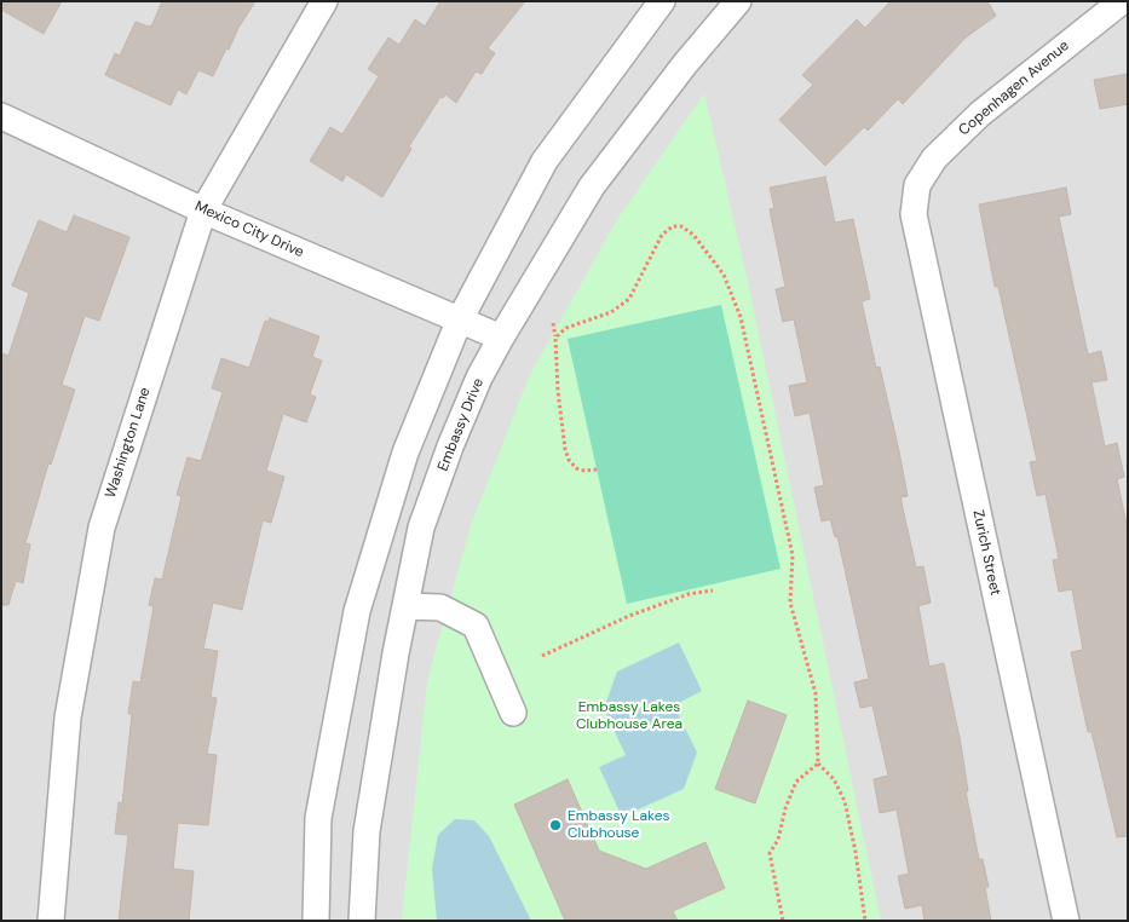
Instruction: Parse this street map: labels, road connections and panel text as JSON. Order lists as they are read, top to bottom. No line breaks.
{"streets":{"street":["Copenhagen Avenue","Mexico City Drive","Embassy Drive","Washington Lane","Zurich Street"]},"crossings":[["Copenhagen Avenue","Zurich Street"],["Mexico City Drive","Embassy Drive"],["Mexico City Drive","Washington Lane"]],"parks":["Embassy Lakes Clubhouse Area"],"places":["Embassy Lakes Clubhouse"]}
